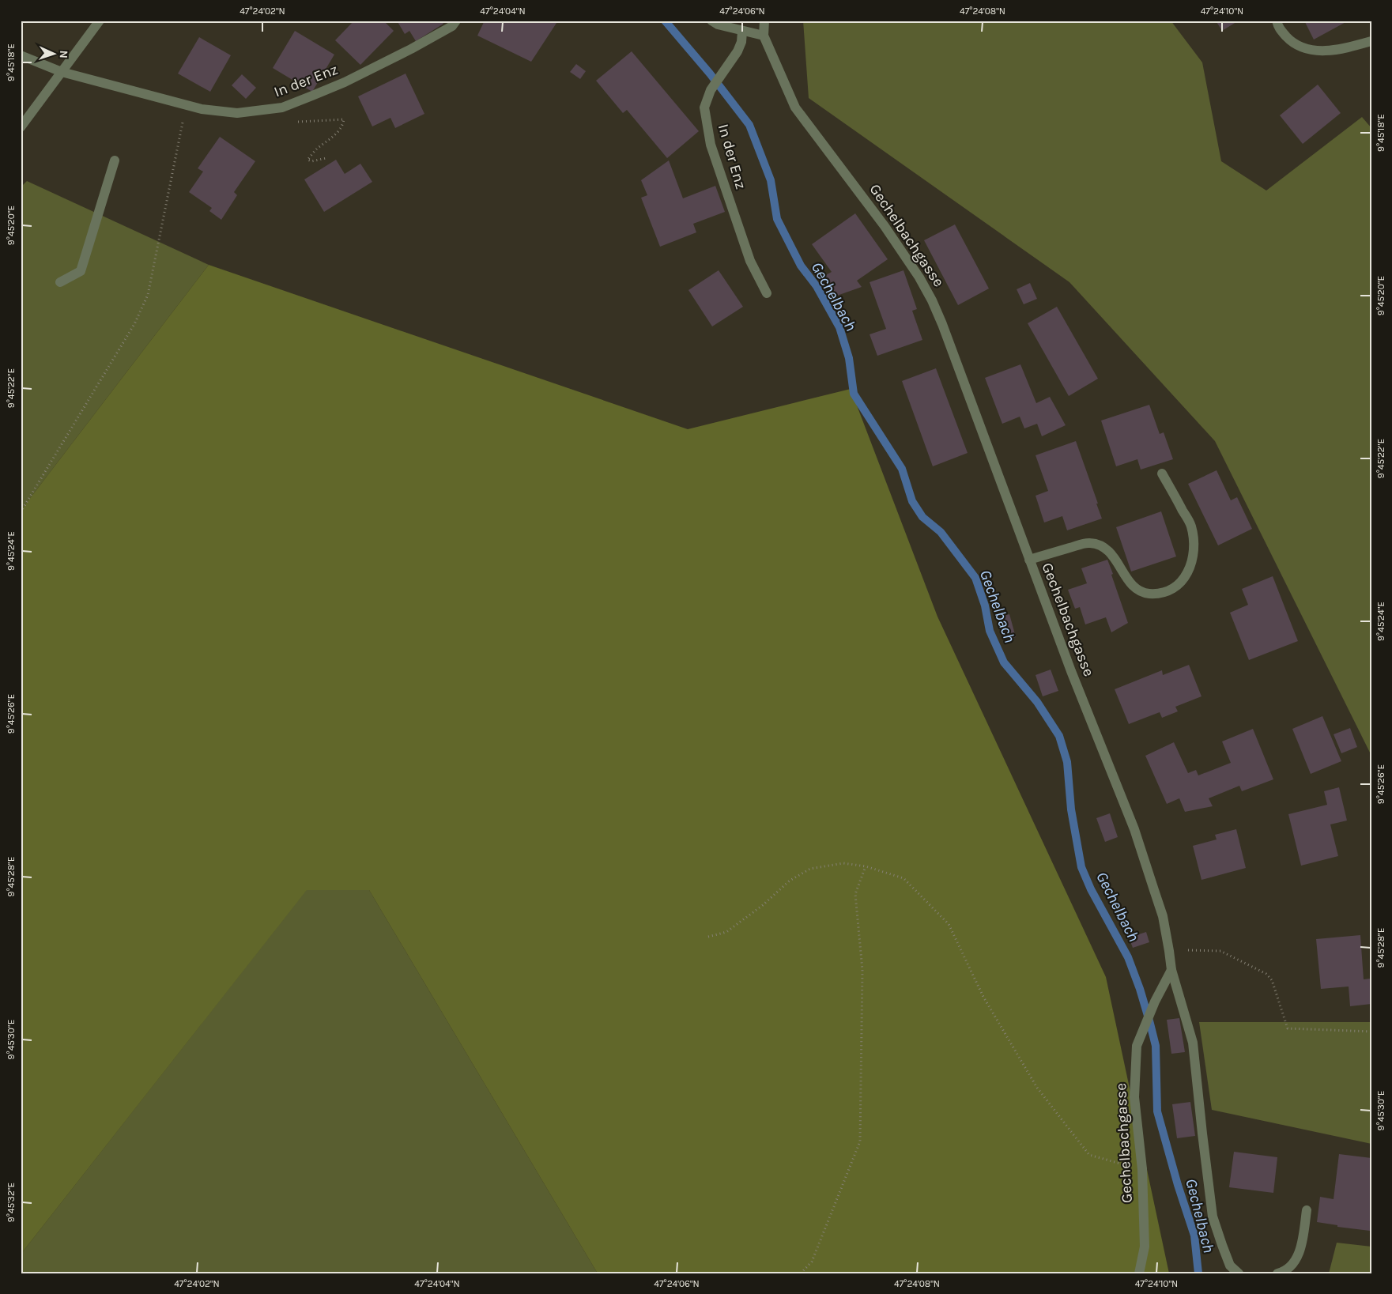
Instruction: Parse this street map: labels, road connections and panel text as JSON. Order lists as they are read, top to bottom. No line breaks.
{"streets":{"street":["In der Enz","Gechelbachgasse"]},"water":["Gechelbach"],"north":"right","coordinates":["47°24'02\"N","47°24'04\"N","47°24'06\"N","47°24'08\"N","47°24'10\"N","9°45'18\"E","9°45'20\"E","9°45'22\"E","9°45'24\"E","9°45'26\"E","9°45'28\"E","9°45'30\"E","9°45'32\"E"]}
